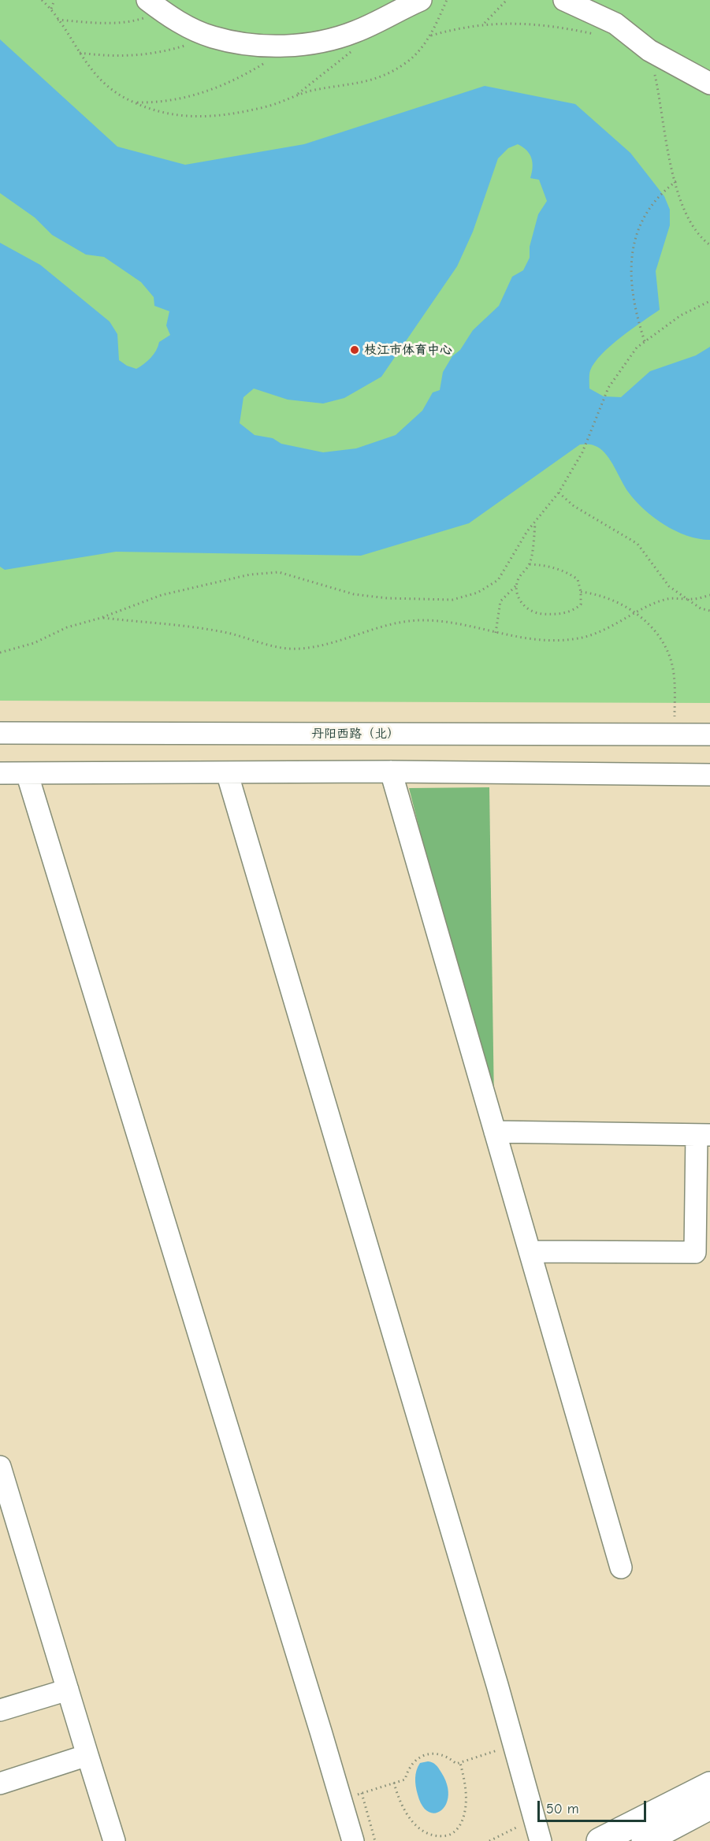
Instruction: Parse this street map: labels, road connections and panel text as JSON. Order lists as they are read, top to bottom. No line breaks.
{"streets":{"street":["丹阳西路（北）"]},"places":["枝江市体育中心"],"scale_bar":"50 m"}
